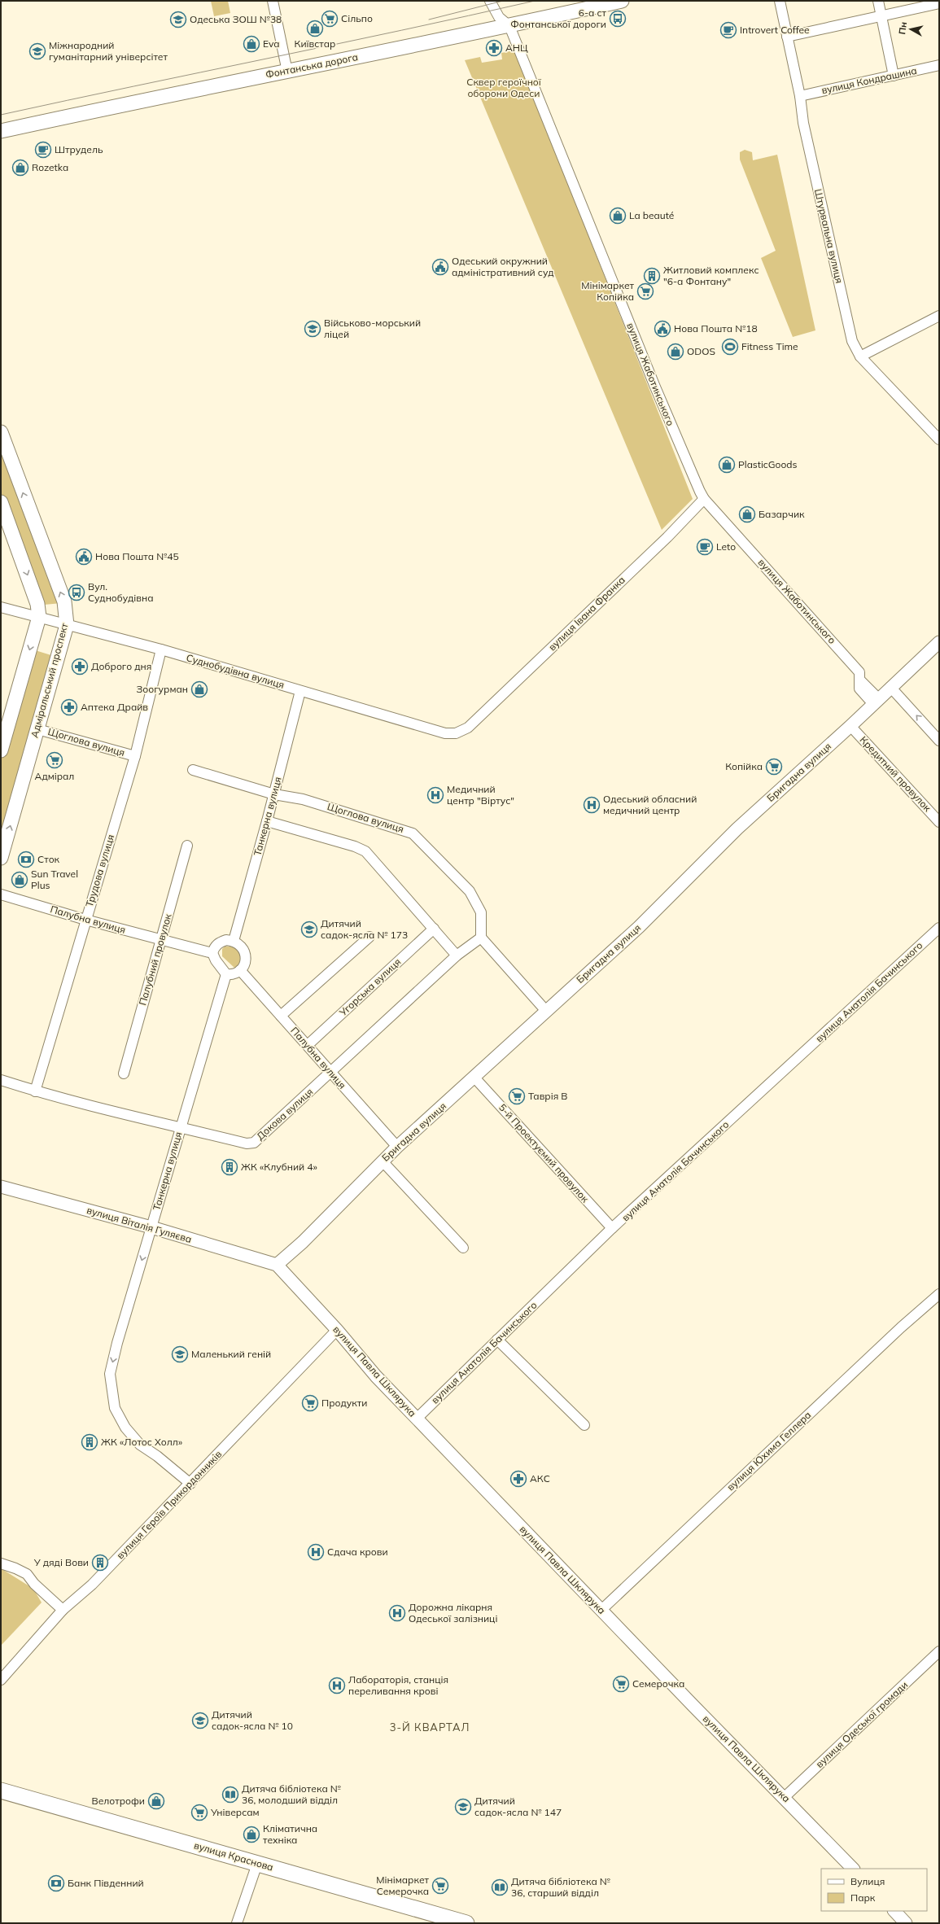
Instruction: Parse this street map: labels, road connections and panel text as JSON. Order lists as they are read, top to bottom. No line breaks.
{"streets":{"main road":["Фонтанська дорога","Адміральський проспект","вулиця Краснова"],"street":["вулиця Кондрашина","Штурвальна вулиця","вулиця Жаботинського","вулиця Івана Франка","Суднобудівна вулиця","Щоглова вулиця","Бригадна вулиця","Кредитний провулок","Танкерна вулиця","Трудова вулиця","Палубна вулиця","Палубний провулок","Угорська вулиця","вулиця Анатолія Бачинського","Докова вулиця","5-й Проектуємий провулок","вулиця Віталія Гуляєва","вулиця Павла Шклярука","вулиця Юхима Геллера","вулиця Героїв Прикордонників","вулиця Одеської громади"]},"crossings":[["Фонтанська дорога","вулиця Жаботинського"],["вулиця Кондрашина","Штурвальна вулиця"],["вулиця Жаботинського","вулиця Івана Франка"],["вулиця Жаботинського","Бригадна вулиця"],["вулиця Івана Франка","Суднобудівна вулиця"],["Суднобудівна вулиця","Адміральський проспект"],["Суднобудівна вулиця","Танкерна вулиця"],["Суднобудівна вулиця","Трудова вулиця"],["Адміральський проспект","Щоглова вулиця"],["Щоглова вулиця","Танкерна вулиця"],["Щоглова вулиця","Трудова вулиця"],["Щоглова вулиця","Докова вулиця"],["Бригадна вулиця","Кредитний провулок"],["Бригадна вулиця","Палубна вулиця"],["Бригадна вулиця","5-й Проектуємий провулок"],["Бригадна вулиця","вулиця Віталія Гуляєва"],["Бригадна вулиця","вулиця Павла Шклярука"],["Танкерна вулиця","Палубна вулиця"],["Танкерна вулиця","Докова вулиця"],["Танкерна вулиця","вулиця Віталія Гуляєва"],["Танкерна вулиця","вулиця Героїв Прикордонників"],["Трудова вулиця","Палубна вулиця"],["Трудова вулиця","Докова вулиця"],["Палубна вулиця","Палубний провулок"],["Палубна вулиця","Угорська вулиця"],["Палубна вулиця","Докова вулиця"],["вулиця Анатолія Бачинського","5-й Проектуємий провулок"],["вулиця Анатолія Бачинського","вулиця Павла Шклярука"],["вулиця Віталія Гуляєва","вулиця Павла Шклярука"],["вулиця Павла Шклярука","вулиця Юхима Геллера"],["вулиця Павла Шклярука","вулиця Героїв Прикордонників"],["вулиця Павла Шклярука","вулиця Одеської громади"]],"districts":["3-Й КВАРТАЛ"],"parks":["Сквер героїчної оборони Одеси"],"places":{"supermarket":["Сільпо","Мінімаркет Копійка","Адмірал","Копійка","Таврія В","Продукти","Семерочка","Універсам","Мінімаркет Семерочка"],"bus stop":["6-а ст Фонтанської дороги","Вул. Суднобудівна"],"school or university":["Одеська ЗОШ №38","Міжнародний гуманітарний універсітет","Військово-морський ліцей","Дитячий садок-ясла № 173","Маленький геній","Дитячий садок-ясла № 10","Дитячий садок-ясла № 147"],"shop":["Київстар","Eva","Rozetka","La beauté","ODOS","PlasticGoods","Базарчик","Зоогурман","Sun Travel Plus","Велотрофи","Кліматична техніка"],"cafe":["Introvert Coffee","Штрудель","Leto"],"pharmacy":["АНЦ","Доброго дня","Аптека Драйв","АКС"],"public building":["Одеський окружний адміністративний суд","Нова Пошта №18","Нова Пошта №45"],"building":["Житловий комплекс \"6-а Фонтану\"","ЖК «Клубний 4»","ЖК «Лотос Холл»","У дяді Вови"],"sports":["Fitness Time"],"hospital":["Медичний центр \"Віртус\"","Одеський обласний медичний центр","Сдача крови","Дорожна лікарня Одеської залізниці","Лабораторія, станція переливання крові"],"bank":["Сток","Банк Південний"],"library":["Дитяча бібліотека № 36, молодший відділ","Дитяча бібліотека № 36, старший відділ"]},"legend":["Вулиця","Парк"],"north":"left"}
